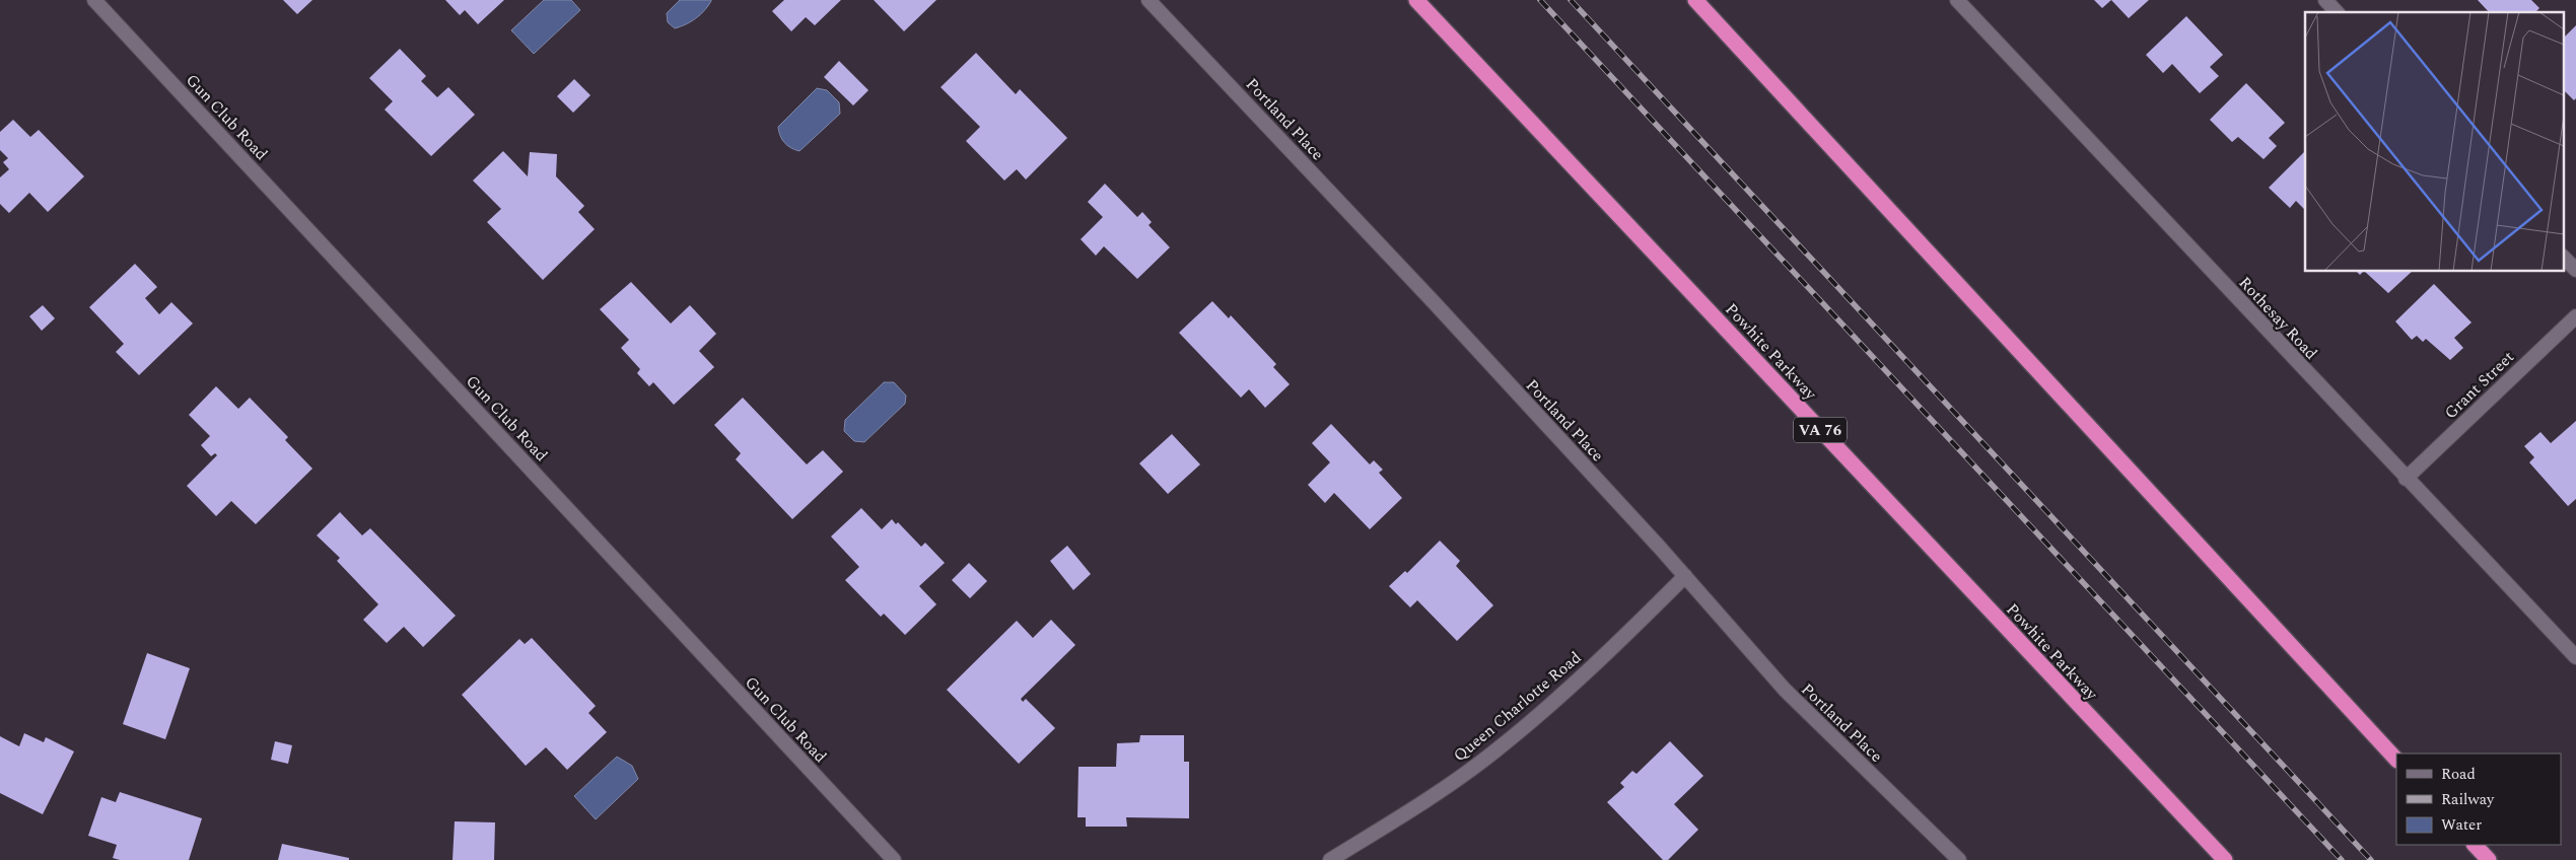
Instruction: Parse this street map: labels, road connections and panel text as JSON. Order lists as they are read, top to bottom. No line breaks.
{"streets":{"highway":["Powhite Parkway","VA 76"],"street":["Gun Club Road","Portland Place","Rothesay Road","Grant Street","Queen Charlotte Road"]},"crossings":[["Portland Place","Queen Charlotte Road"],["Rothesay Road","Grant Street"]],"legend":["Road","Railway","Water"]}
